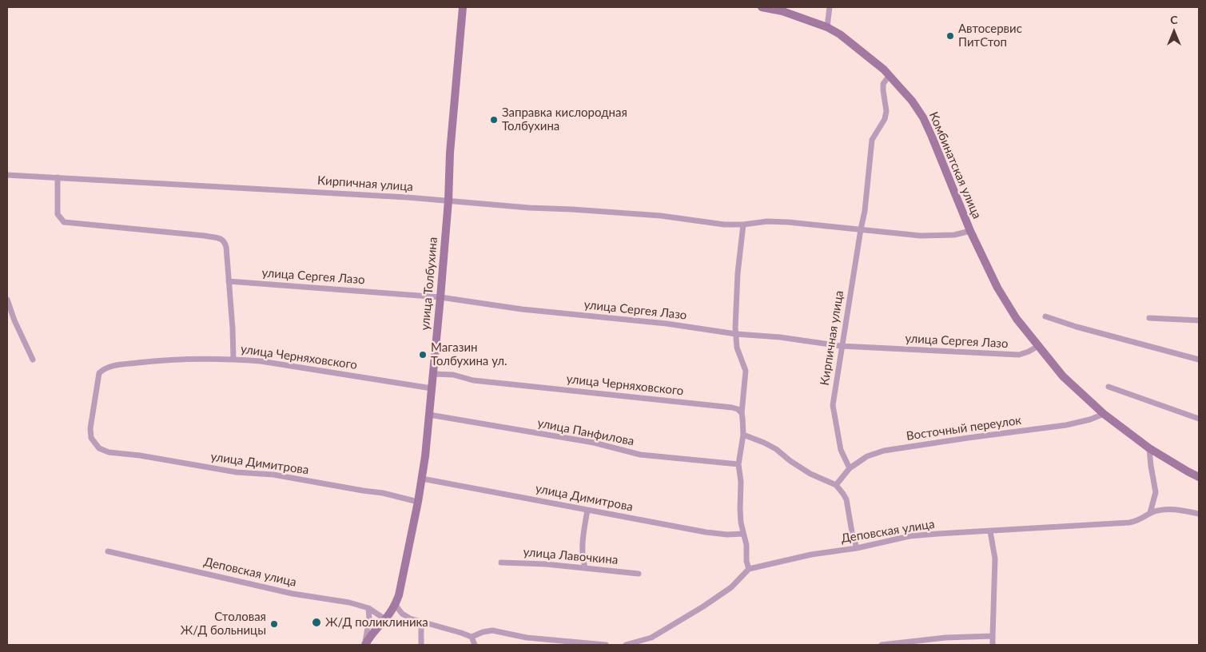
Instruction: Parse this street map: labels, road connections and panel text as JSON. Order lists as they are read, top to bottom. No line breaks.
{"streets":{"main road":["Комбинатская улица","улица Толбухина"],"street":["Кирпичная улица","улица Сергея Лазо","улица Черняховского","Восточный переулок","улица Панфилова","улица Димитрова","Деповская улица","улица Лавочкина"]},"crossings":[["Комбинатская улица","Кирпичная улица"],["Комбинатская улица","улица Сергея Лазо"],["Комбинатская улица","Восточный переулок"],["Кирпичная улица","улица Сергея Лазо"],["Кирпичная улица","улица Толбухина"],["Кирпичная улица","Восточный переулок"],["улица Сергея Лазо","улица Толбухина"],["улица Толбухина","улица Черняховского"],["улица Толбухина","улица Панфилова"],["улица Толбухина","улица Димитрова"],["улица Толбухина","Деповская улица"],["улица Черняховского","улица Димитрова"]],"places":["Автосервис ПитСтоп","Заправка кислородная Толбухина","Магазин Толбухина ул.","Ж/Д поликлиника","Столовая Ж/Д больницы"],"north":"top"}
